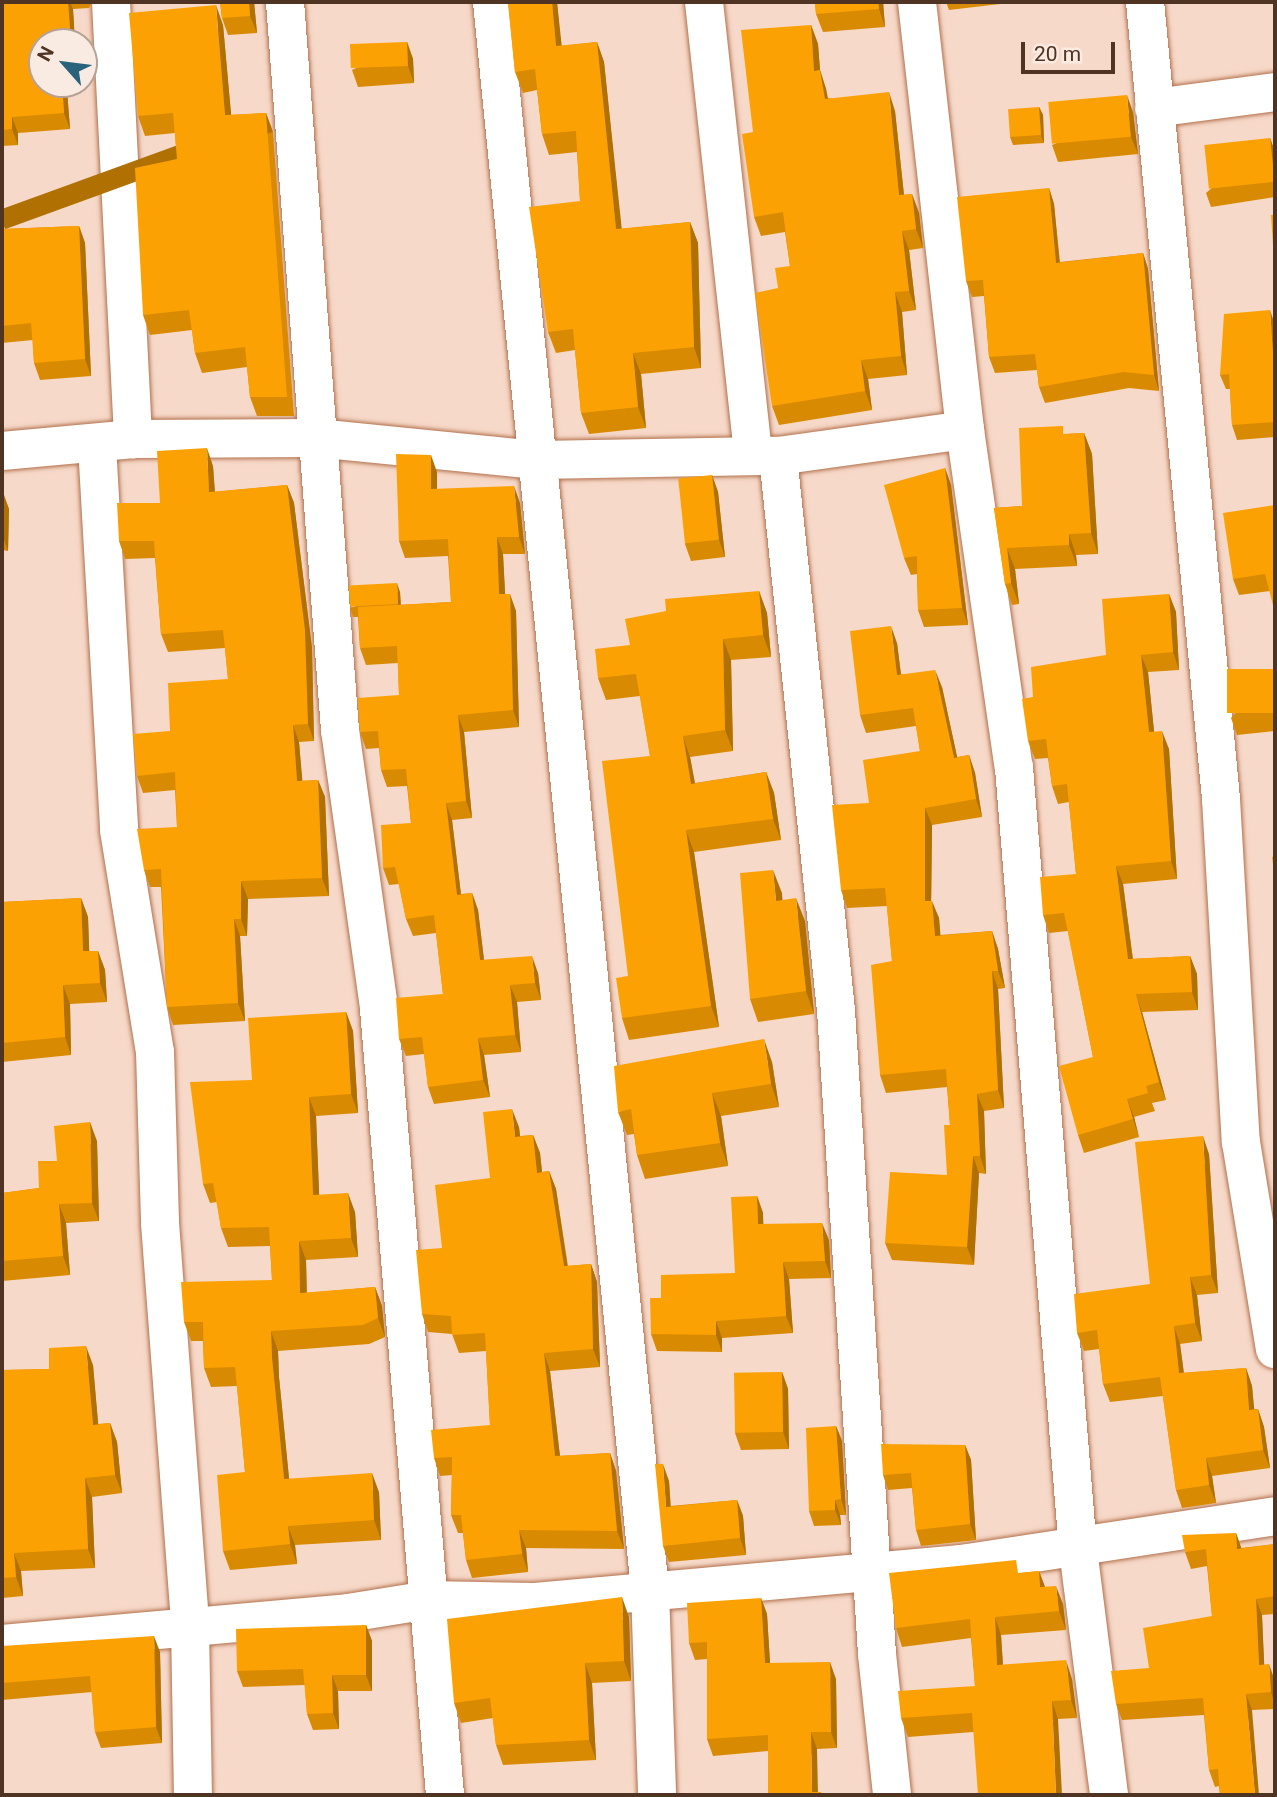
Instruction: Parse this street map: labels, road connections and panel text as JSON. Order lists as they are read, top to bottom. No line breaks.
{"scale_bar":"20 m","north":"top left"}
